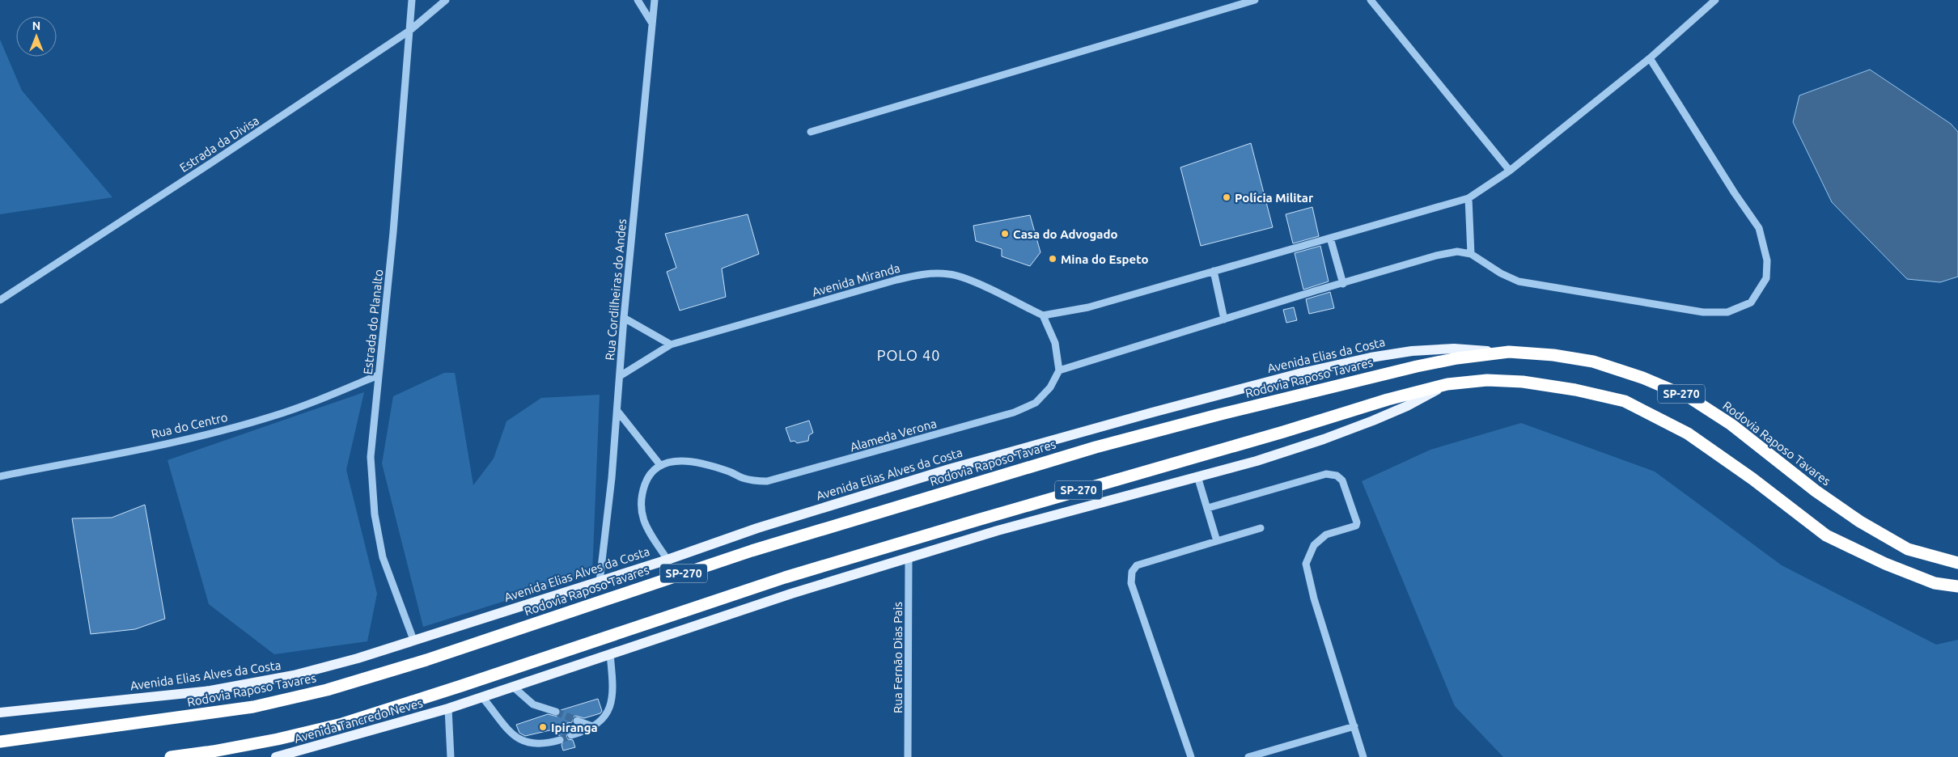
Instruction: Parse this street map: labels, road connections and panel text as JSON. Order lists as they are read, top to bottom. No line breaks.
{"streets":{"highway":["Rodovia Raposo Tavares","SP-270"],"main road":["Avenida Elias da Costa","Avenida Elias Alves da Costa","Avenida Tancredo Neves"],"street":["Estrada da Divisa","Avenida Miranda","Rua Cordilheiras do Andes","Estrada do Planalto","Rua do Centro","Alameda Verona","Rua Fernão Dias Pais"]},"crossings":[["Estrada da Divisa","Estrada do Planalto"],["Avenida Miranda","Rua Cordilheiras do Andes"],["Rua Cordilheiras do Andes","Avenida Elias Alves da Costa"],["Estrada do Planalto","Rua do Centro"],["Estrada do Planalto","Avenida Elias Alves da Costa"],["Avenida Elias da Costa","Rodovia Raposo Tavares"],["Avenida Elias da Costa","Avenida Elias Alves da Costa"],["SP-270","Avenida Tancredo Neves"],["Rua Fernão Dias Pais","Avenida Tancredo Neves"]],"districts":["POLO 40"],"places":["Polícia Militar","Casa do Advogado","Mina do Espeto","Ipiranga"],"north":"top"}
